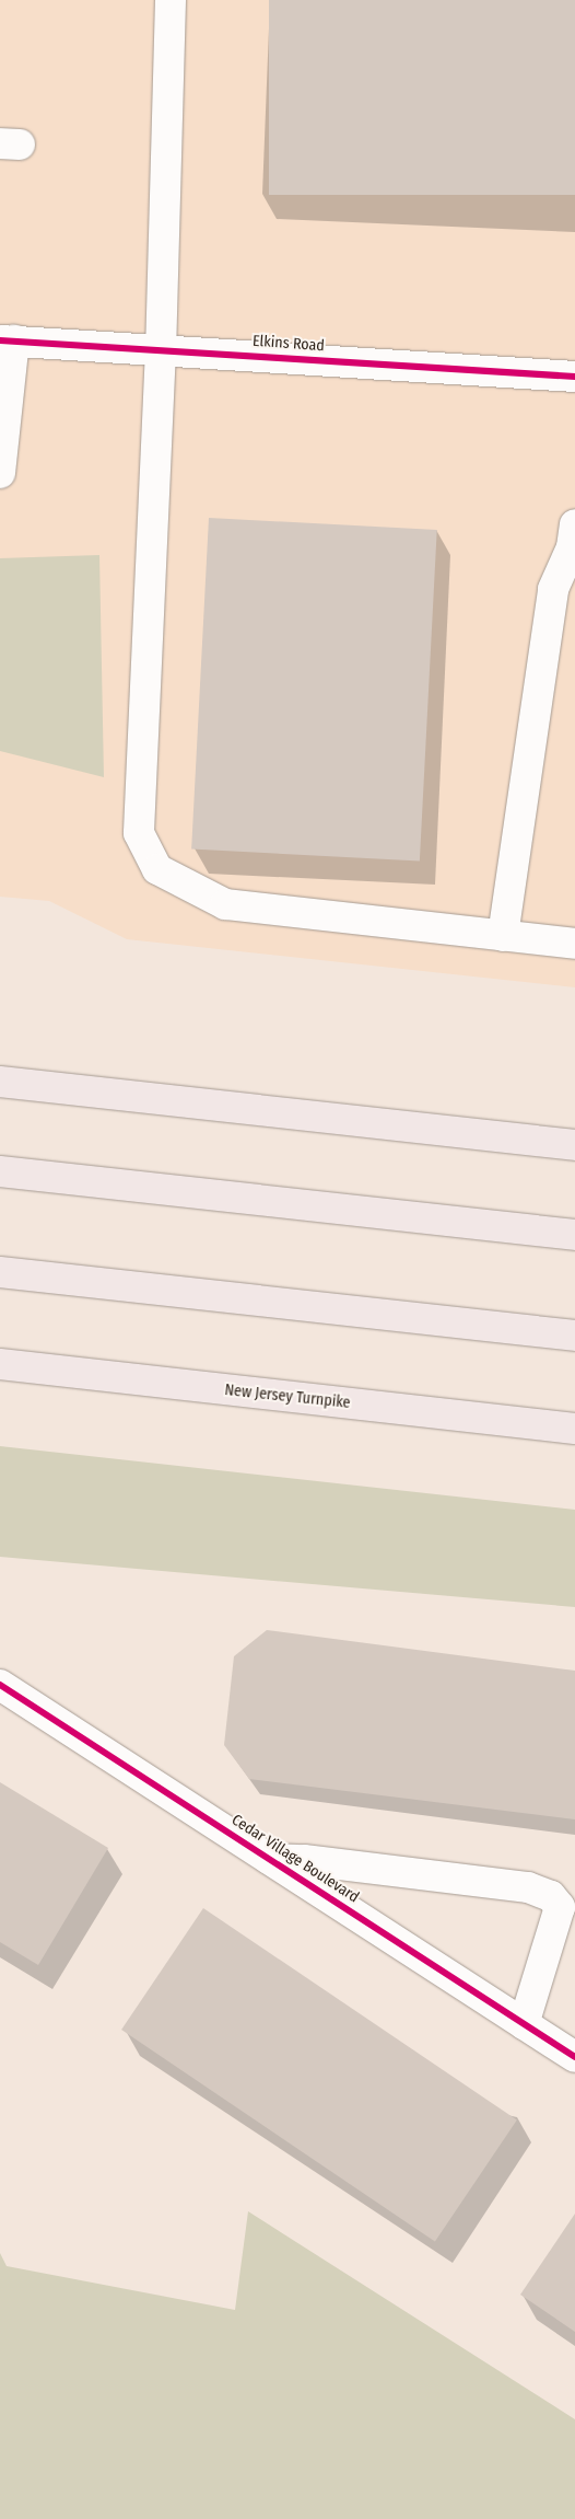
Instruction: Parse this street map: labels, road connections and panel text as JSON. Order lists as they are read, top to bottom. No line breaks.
{"streets":{"highway":["New Jersey Turnpike"],"street":["Elkins Road","Cedar Village Boulevard"]}}
